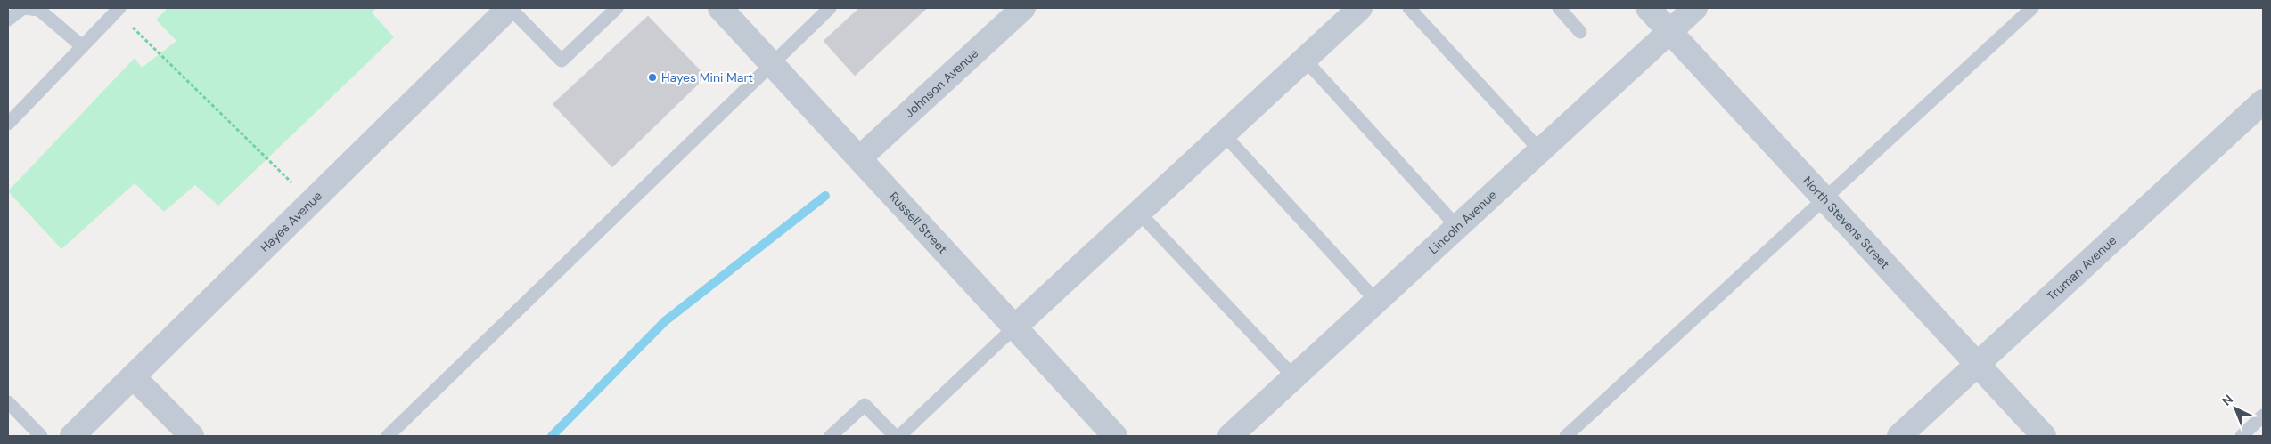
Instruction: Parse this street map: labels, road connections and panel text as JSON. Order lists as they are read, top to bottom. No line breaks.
{"streets":{"street":["Johnson Avenue","Hayes Avenue","Russell Street","Lincoln Avenue","North Stevens Street","Truman Avenue"]},"crossings":[["Johnson Avenue","Russell Street"],["Lincoln Avenue","North Stevens Street"],["North Stevens Street","Truman Avenue"]],"places":["Hayes Mini Mart"],"north":"top left"}
